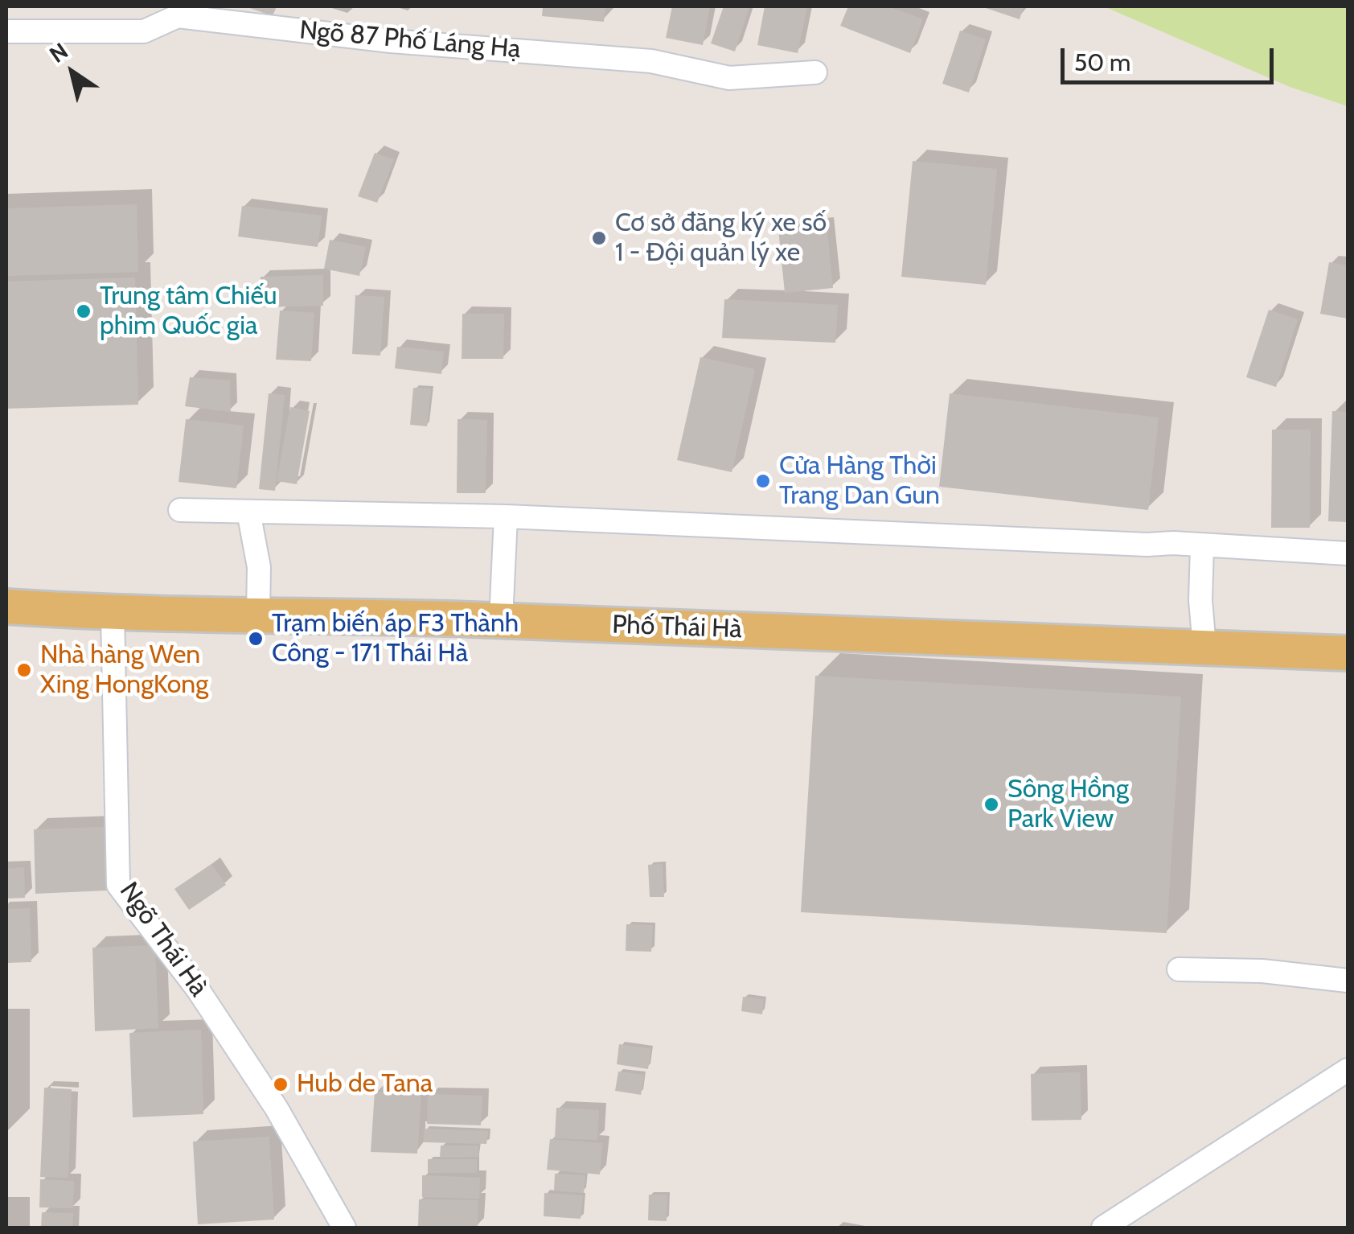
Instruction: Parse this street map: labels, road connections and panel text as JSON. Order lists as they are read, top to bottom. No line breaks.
{"streets":{"main road":["Phố Thái Hà"],"street":["Ngõ 87 Phố Láng Hạ","Ngõ Thái Hà"]},"crossings":[["Phố Thái Hà","Ngõ Thái Hà"]],"places":["Cơ sở đăng ký xe số 1 - Đội quản lý xe","Trung tâm Chiếu phim Quốc gia","Cửa Hàng Thời Trang Dan Gun","Trạm biến áp F3 Thành Công - 171 Thái Hà","Nhà hàng Wen Xing HongKong","Sông Hồng Park View","Hub de Tana"],"scale_bar":"50 m","north":"top left"}
